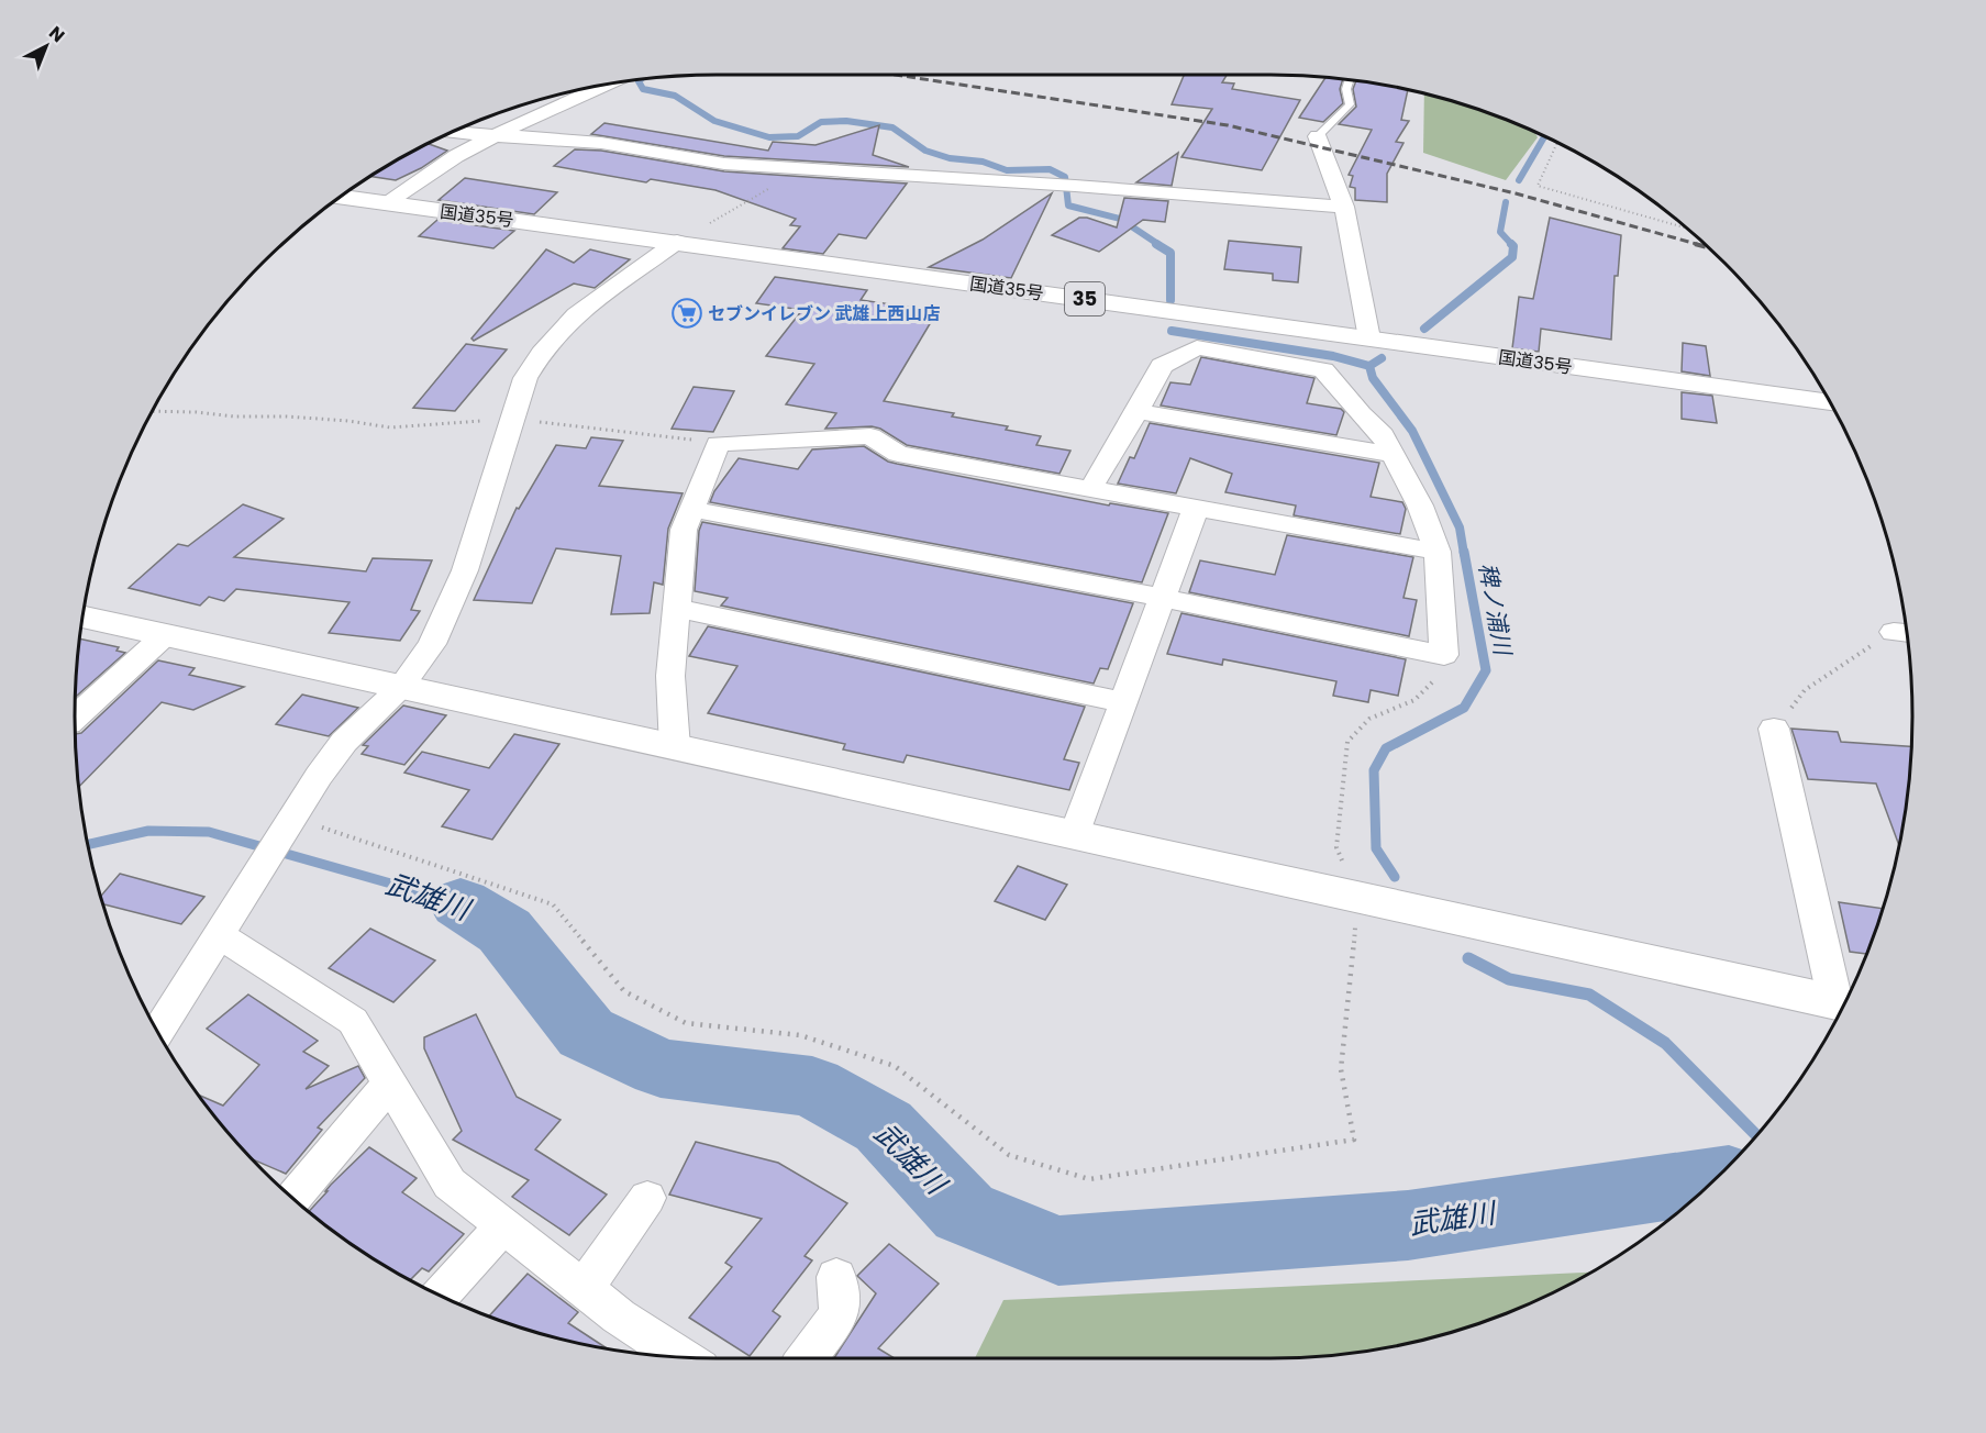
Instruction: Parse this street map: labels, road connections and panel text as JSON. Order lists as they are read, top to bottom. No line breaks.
{"streets":{"main road":["国道35号","35"]},"water":["稗ノ浦川","武雄川"],"places":{"supermarket":["セブンイレブン 武雄上西山店"]},"north":"top right"}
